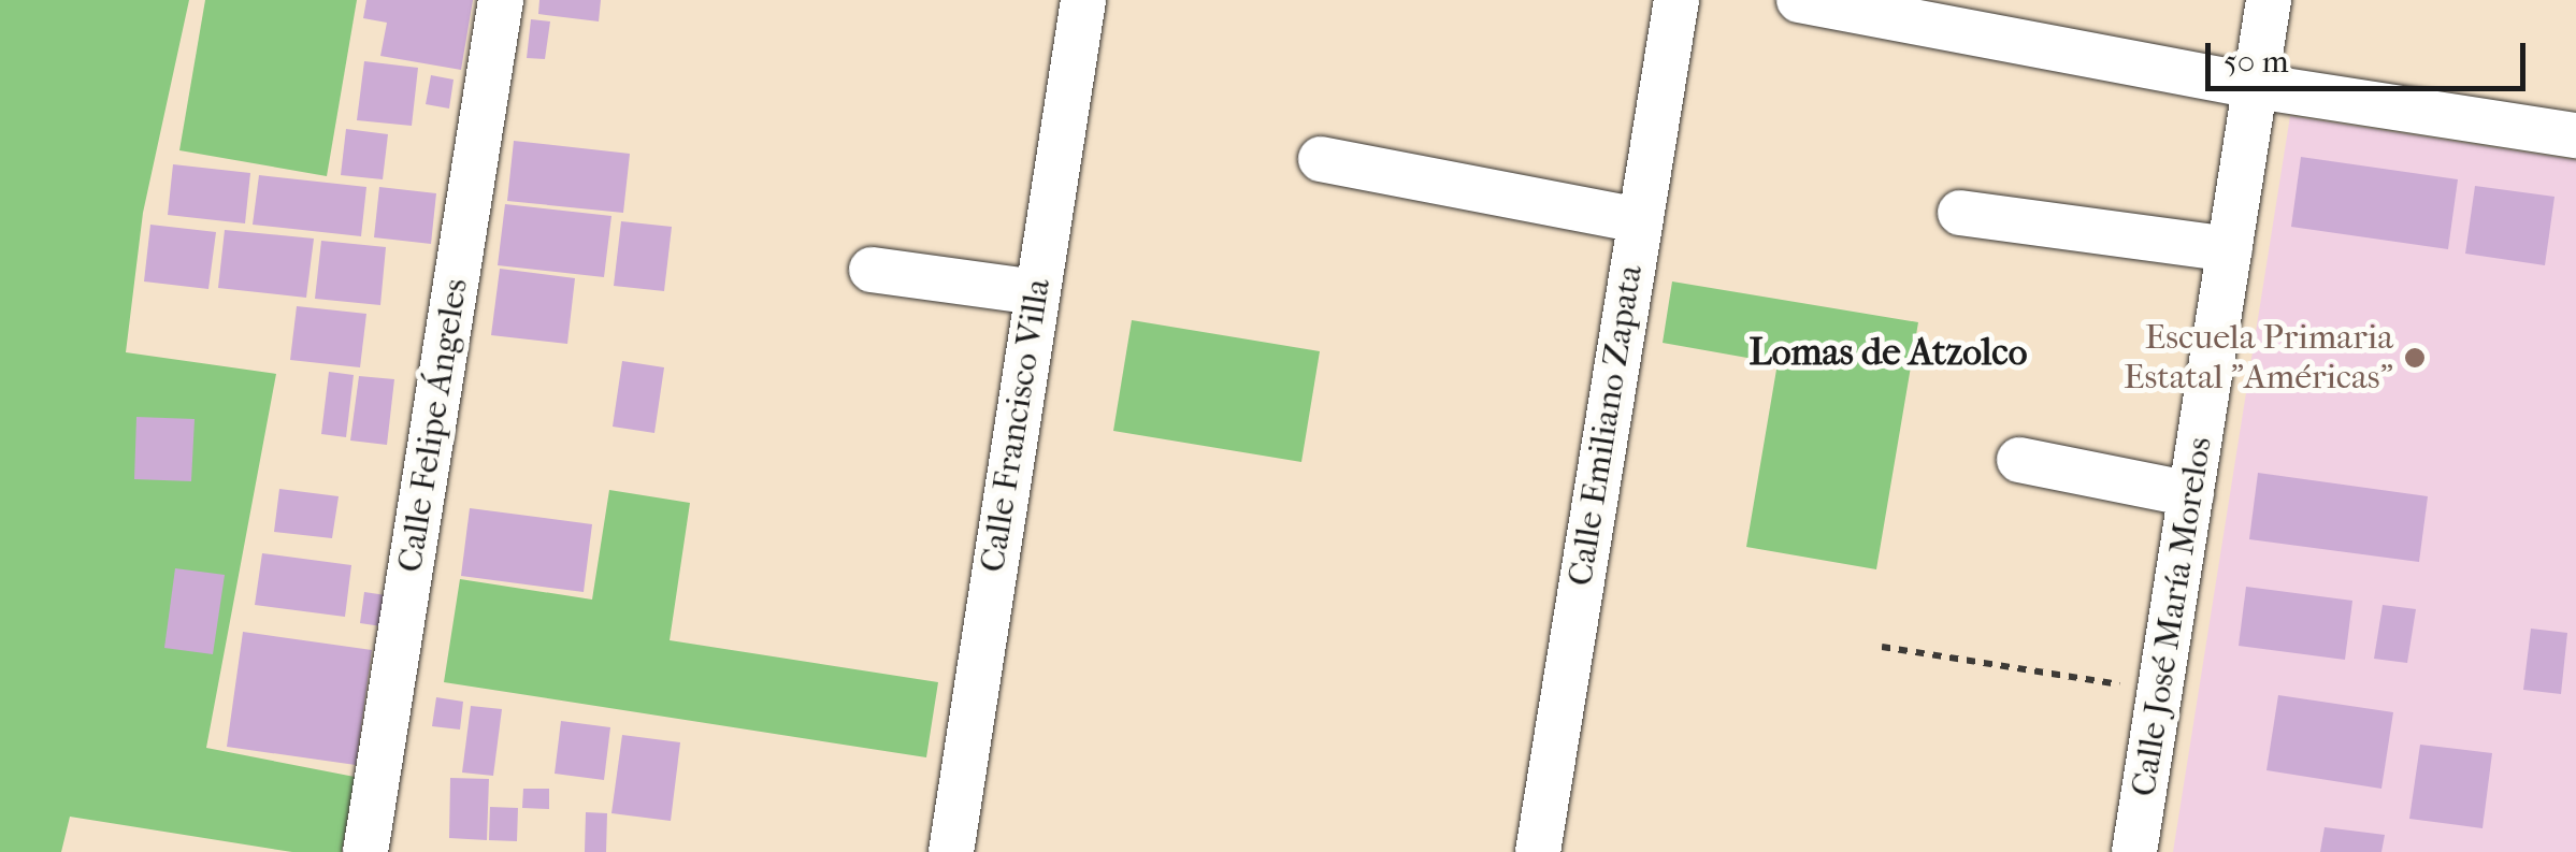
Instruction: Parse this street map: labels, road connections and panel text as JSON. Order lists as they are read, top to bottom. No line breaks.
{"streets":{"street":["Calle Felipe Ángeles","Calle Francisco Villa","Calle Emiliano Zapata","Calle José María Morelos"]},"districts":["Lomas de Atzolco"],"places":["Escuela Primaria Estatal \"Américas\""],"scale_bar":"50 m"}
